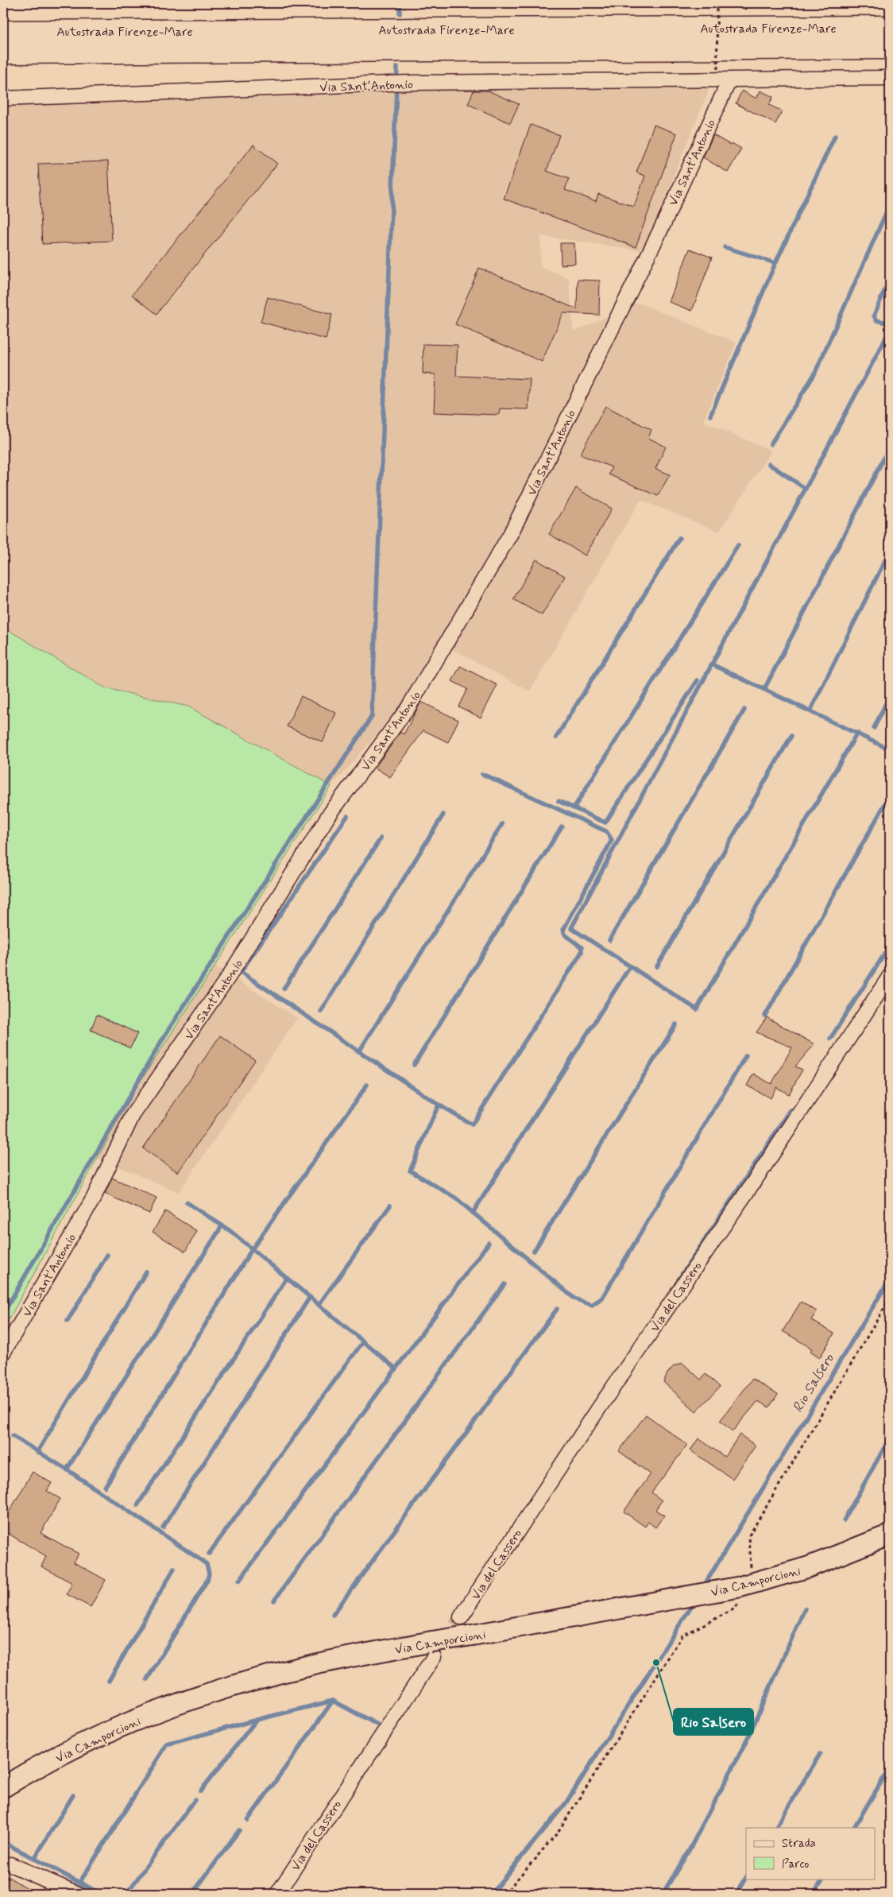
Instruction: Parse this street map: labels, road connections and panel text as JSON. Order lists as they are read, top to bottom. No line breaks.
{"streets":{"highway":["Autostrada Firenze-Mare"],"main road":["Via Camporcioni"],"street":["Via Sant'Antonio","Via del Cassero"]},"crossings":[["Via del Cassero","Via Camporcioni"]],"water":["Rio Salsero"],"places":["Rio Salsero"],"legend":["Strada","Parco"]}
